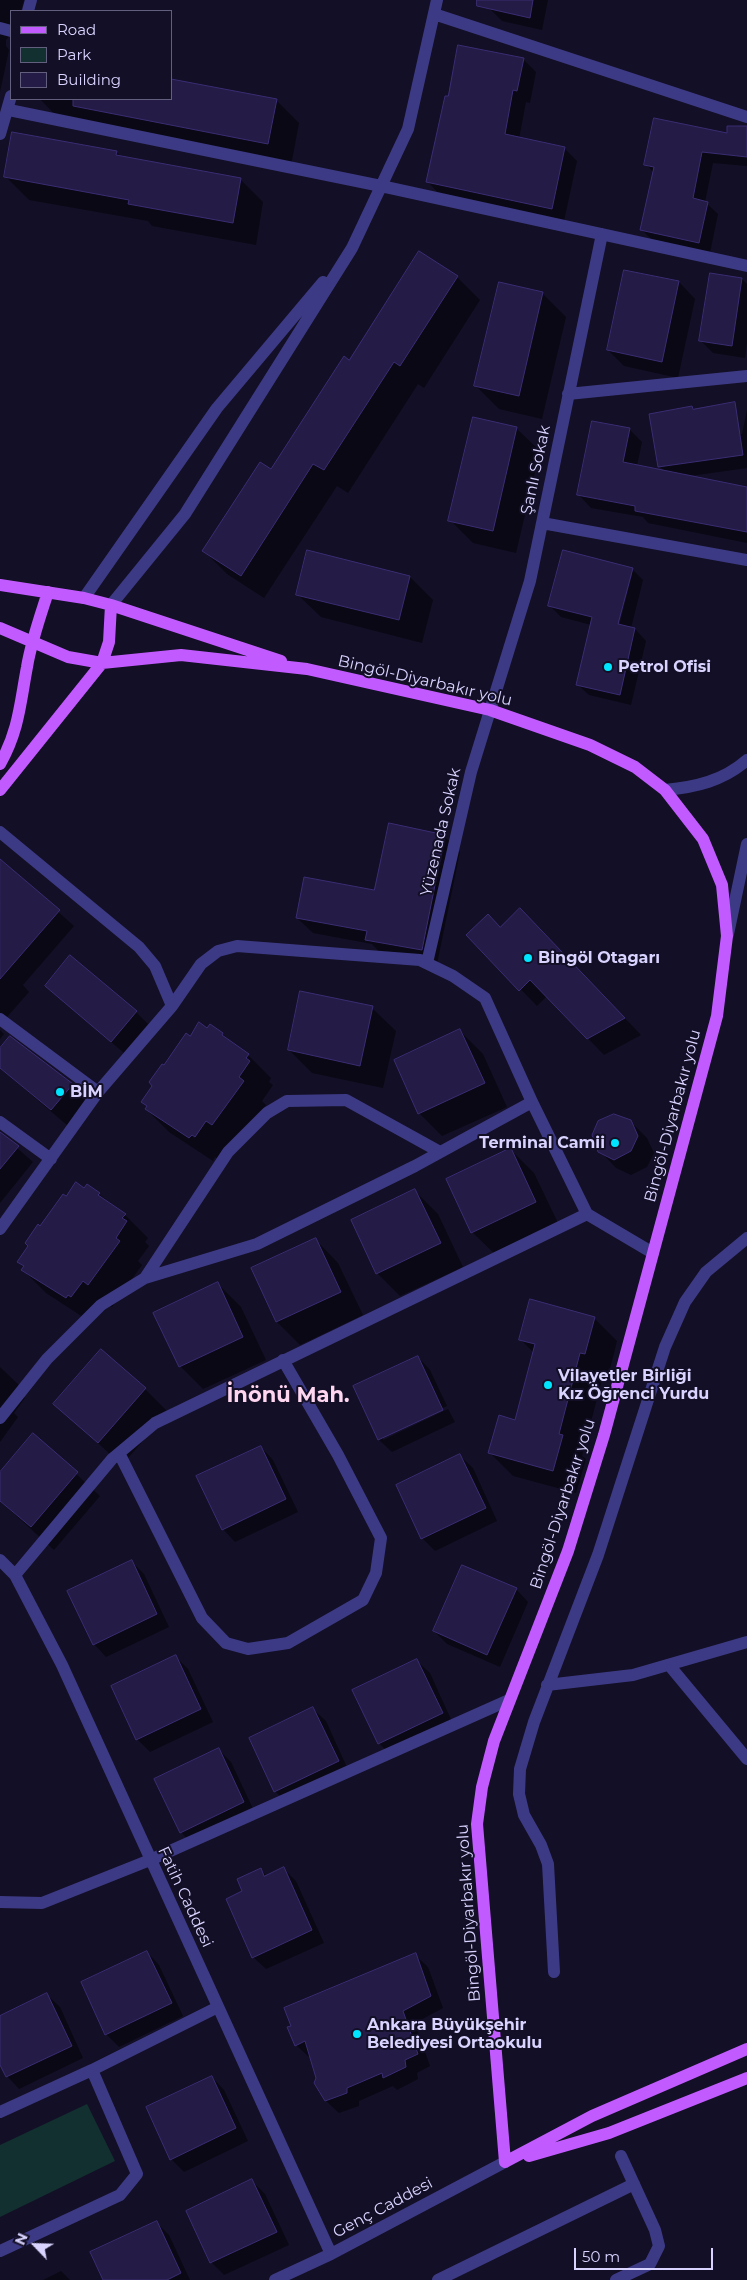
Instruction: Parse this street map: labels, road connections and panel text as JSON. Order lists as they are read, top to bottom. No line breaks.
{"streets":{"main road":["Bingöl-Diyarbakır yolu"],"street":["Şanlı Sokak","Yüzenada Sokak","Fatih Caddesi","Genç Caddesi"]},"crossings":[["Şanlı Sokak","Bingöl-Diyarbakır yolu"],["Şanlı Sokak","Yüzenada Sokak"],["Bingöl-Diyarbakır yolu","Yüzenada Sokak"],["Bingöl-Diyarbakır yolu","Genç Caddesi"],["Fatih Caddesi","Genç Caddesi"]],"districts":["İnönü Mah."],"places":["Petrol Ofisi","Bingöl Otagarı","BİM","Terminal Camii","Vilayetler Birliği Kız Öğrenci Yurdu","Ankara Büyükşehir Belediyesi Ortaokulu"],"legend":["Road","Park","Building"],"scale_bar":"50 m","north":"top left"}
